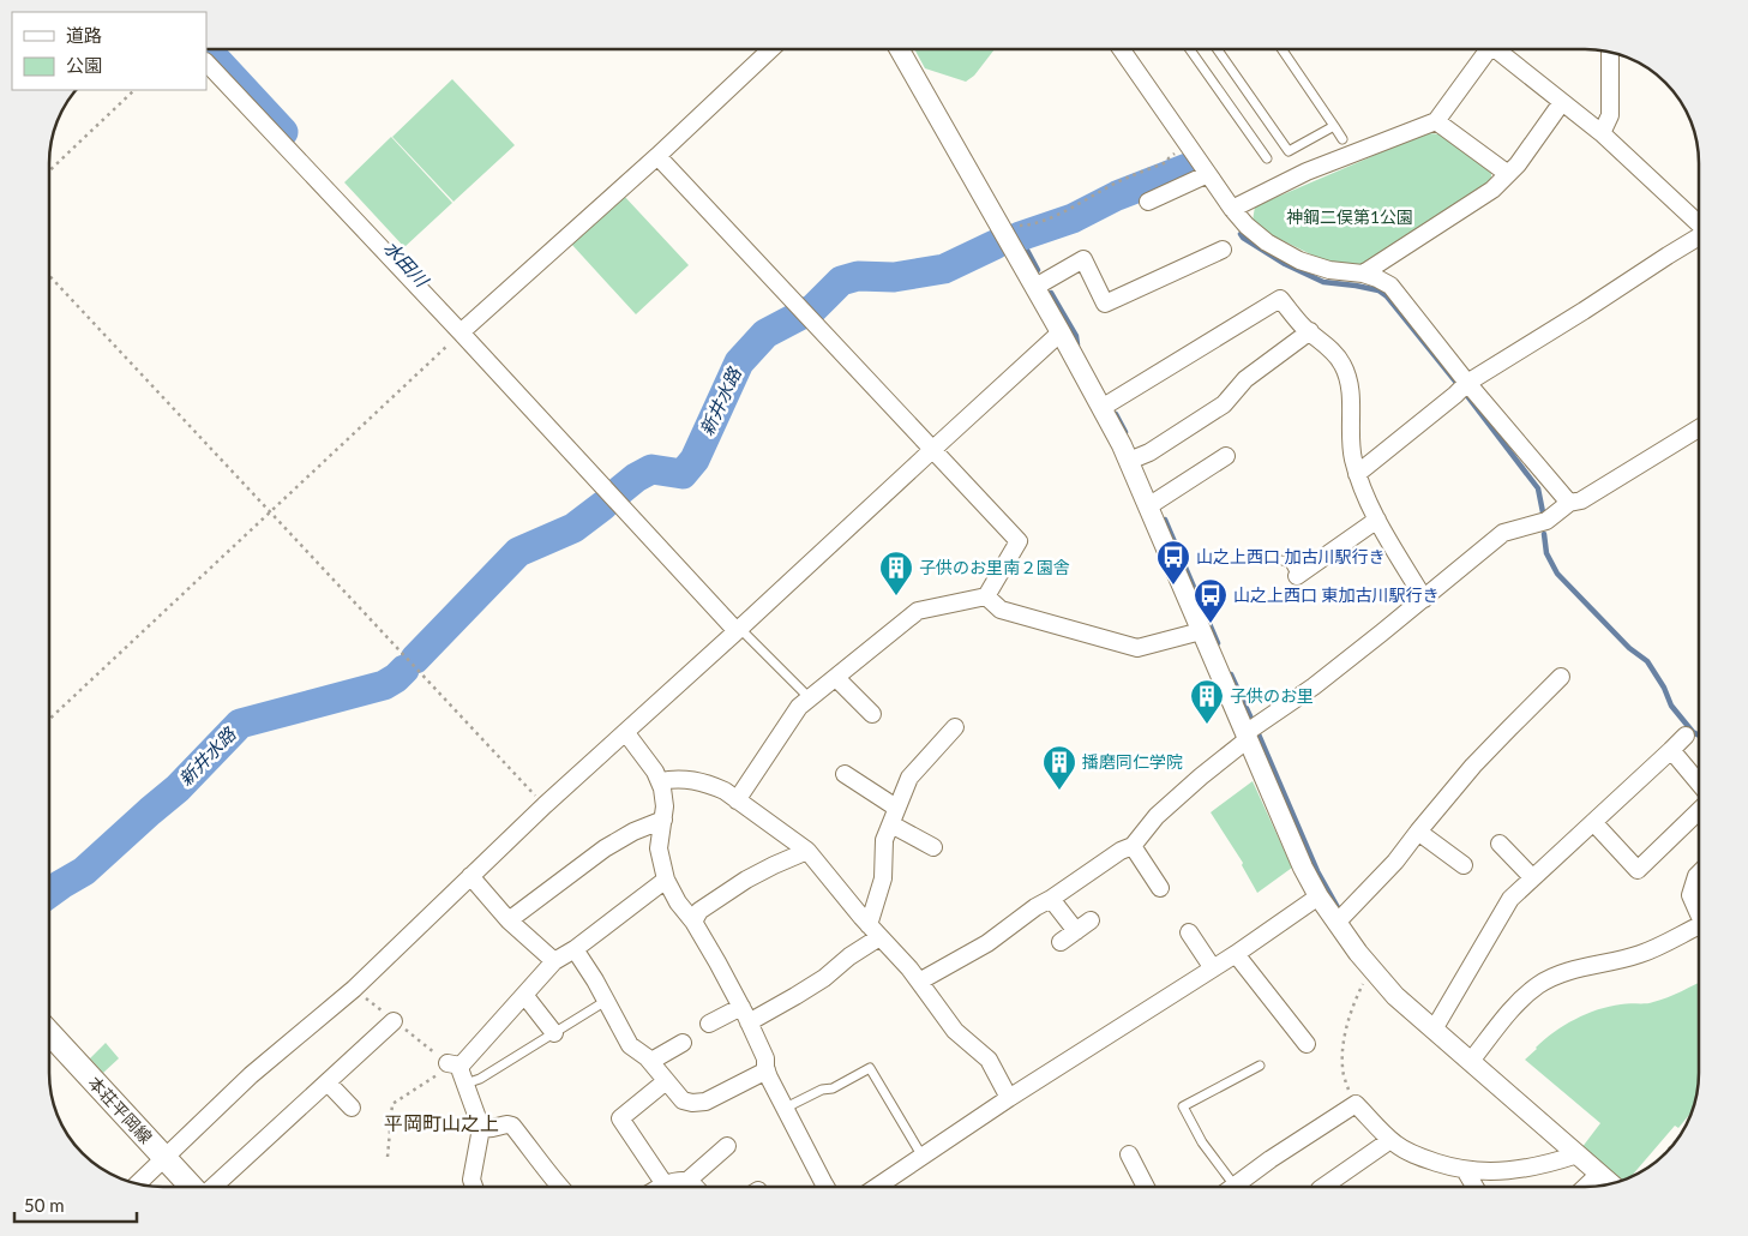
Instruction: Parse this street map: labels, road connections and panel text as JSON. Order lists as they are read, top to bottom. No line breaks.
{"streets":{"main road":["本荘平岡線"]},"districts":["平岡町山之上"],"water":["水田川","新井水路"],"parks":["神鋼二俣第1公園"],"places":{"bus stop":["山之上西口 加古川駅行き","山之上西口 東加古川駅行き"],"building":["子供のお里南２園舎","子供のお里","播磨同仁学院"]},"legend":["道路","公園"],"scale_bar":"50 m"}
